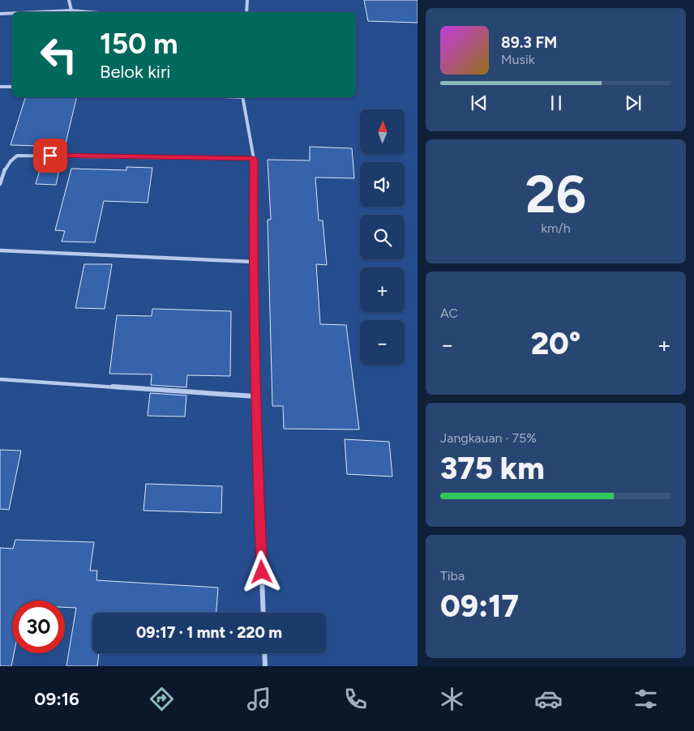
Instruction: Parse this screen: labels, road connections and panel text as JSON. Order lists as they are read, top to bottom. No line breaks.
{"north":"top","page":{"turn":["150 m","Belok kiri"],"song":["89.3 FM","Musik"],"map_buttons":["+","−"],"tile":[["26","km/h"],"AC",["Jangkauan · 75%","375 km"],["Tiba","09:17"]],"heat":["−","20°","+"],"limit":"30","trip":"09:17 · 1 mnt · 220 m","tabs":"09:16"}}
